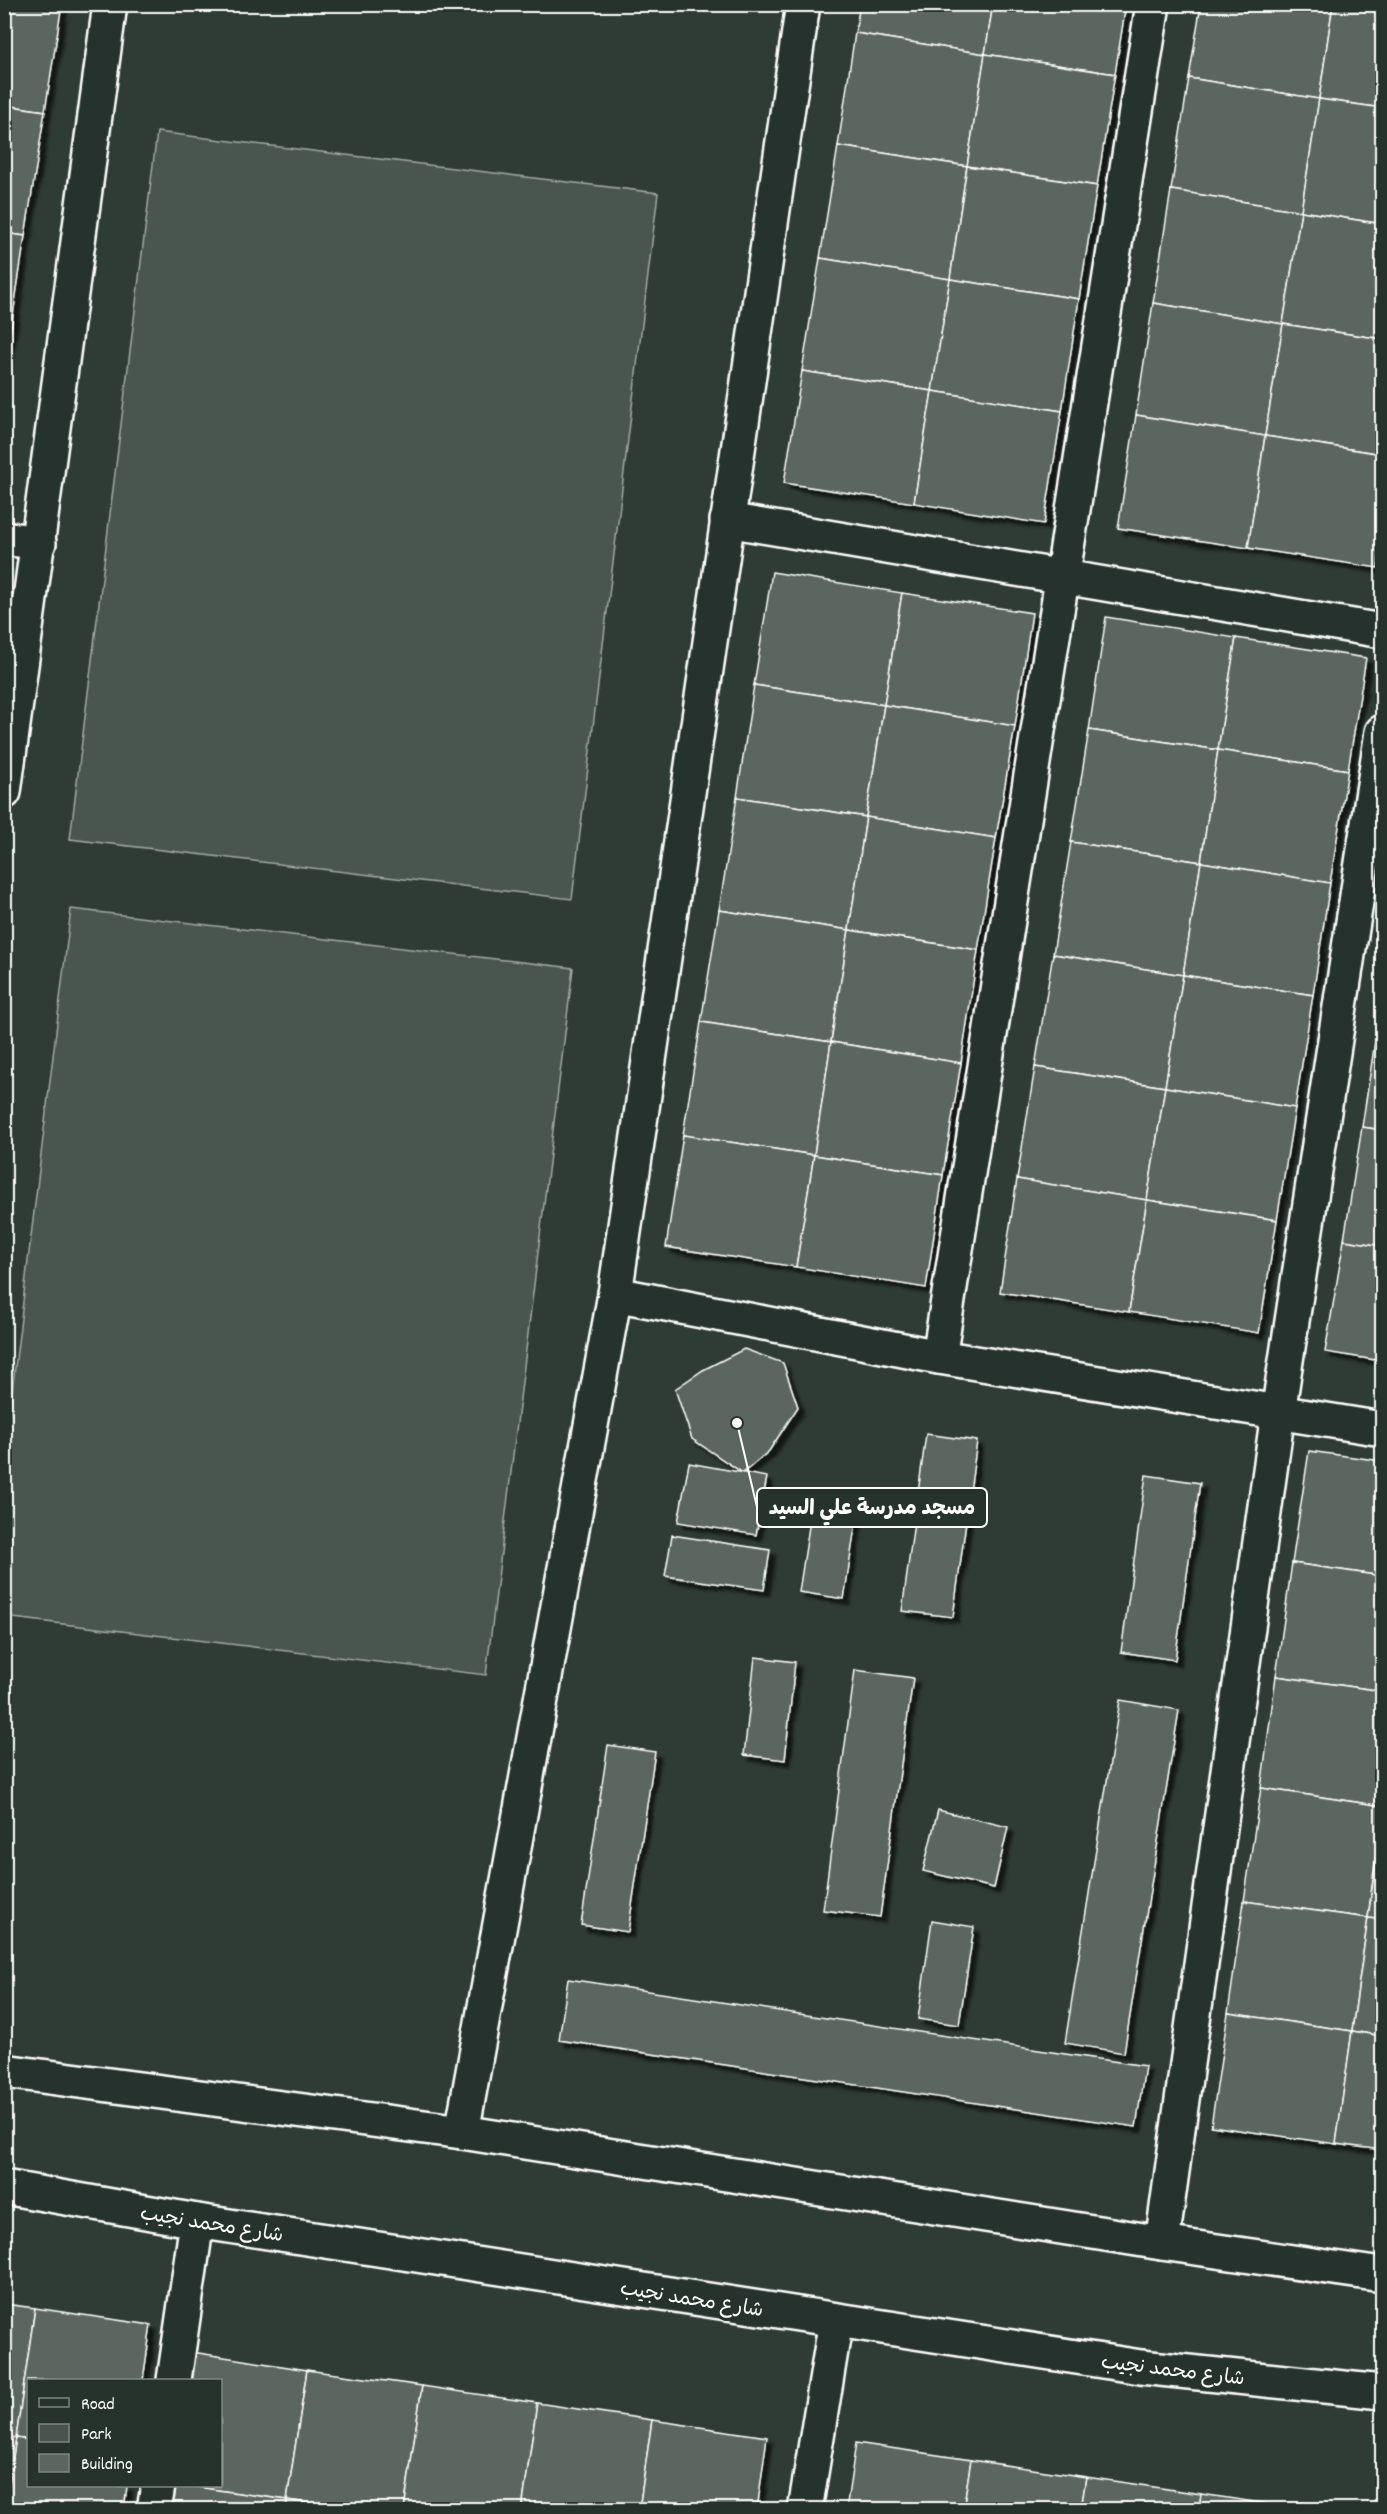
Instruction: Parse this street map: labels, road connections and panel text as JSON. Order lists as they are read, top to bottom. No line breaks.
{"streets":{"street":["شارع محمد نجيب"]},"places":["مسجد مدرسة علي السيد"],"legend":["Road","Park","Building"]}
